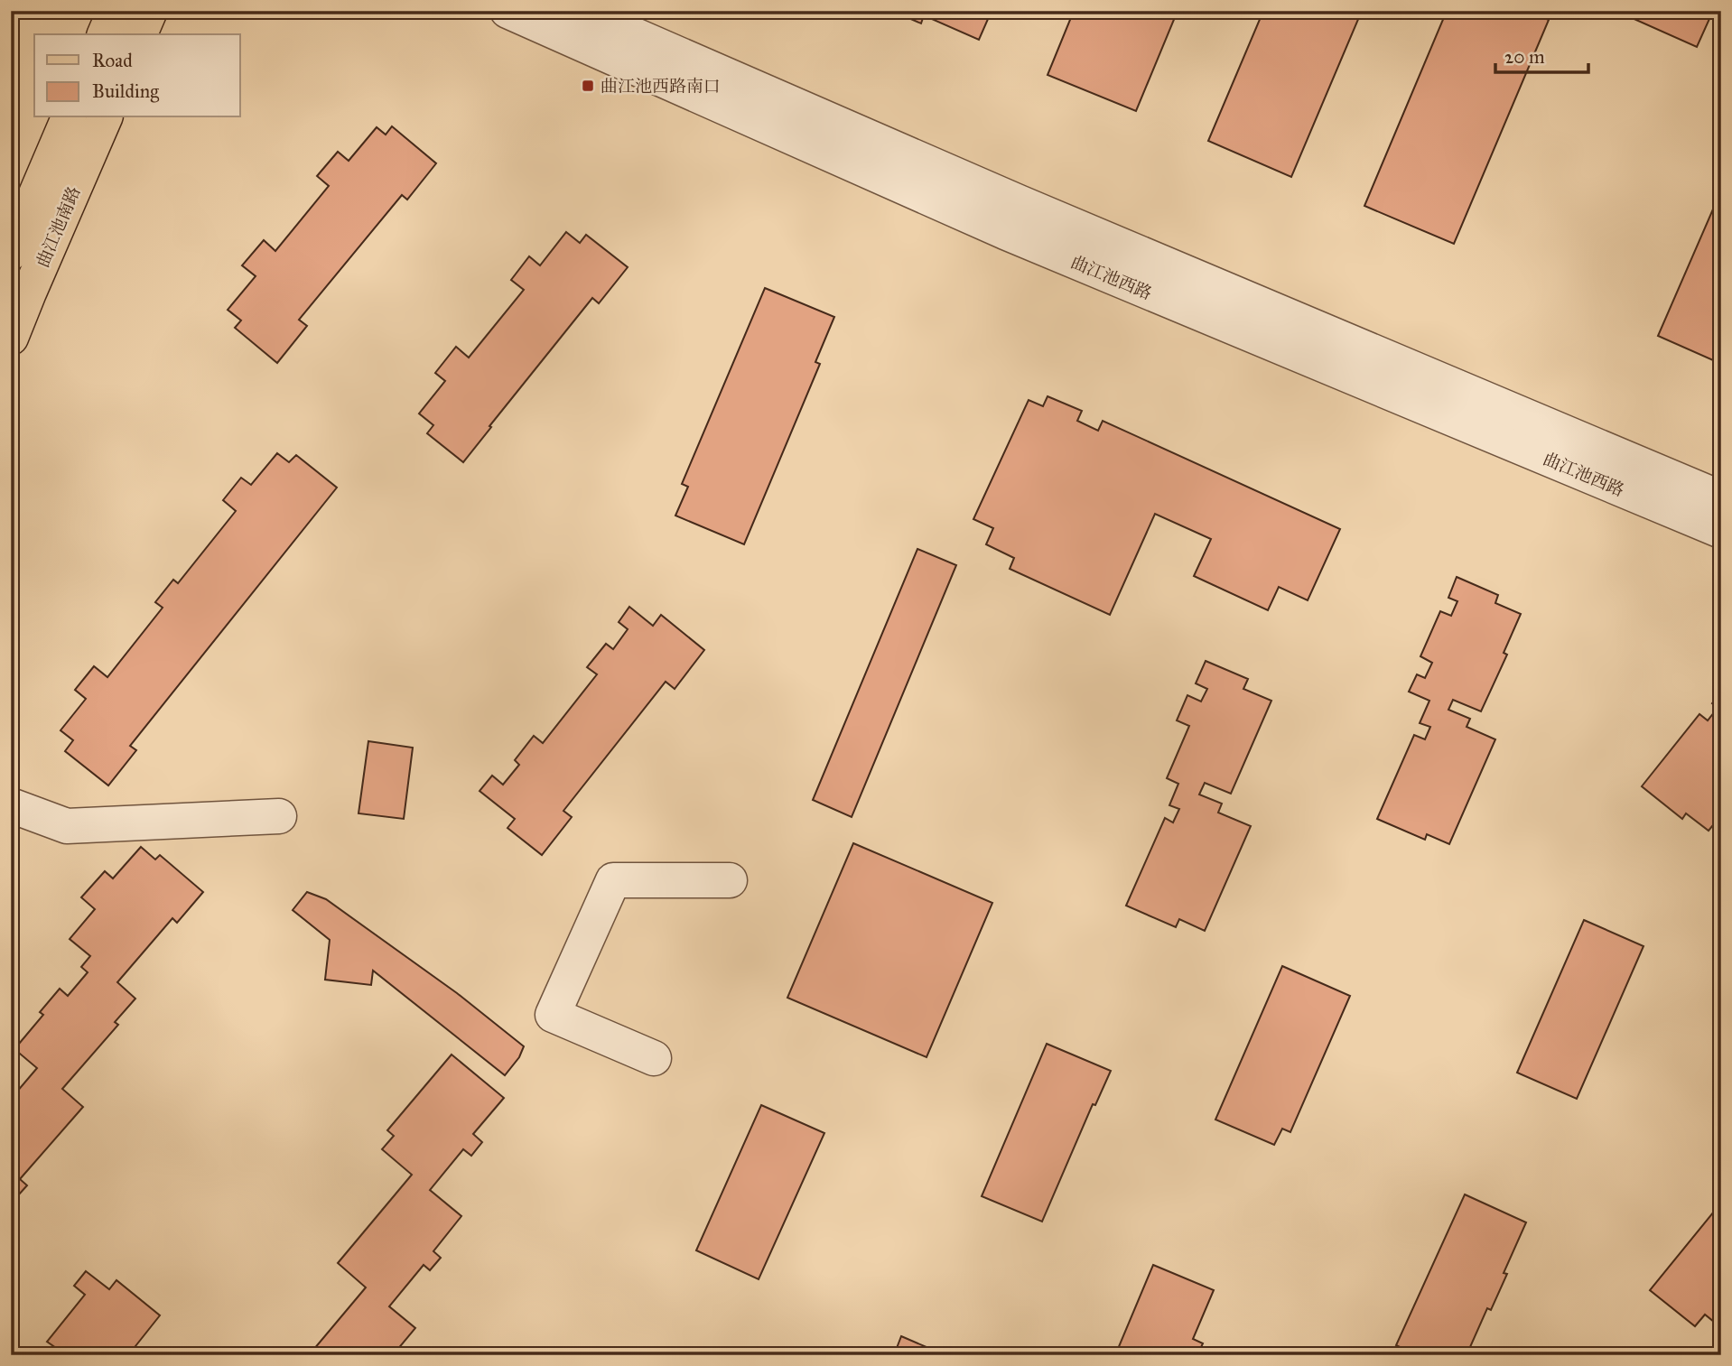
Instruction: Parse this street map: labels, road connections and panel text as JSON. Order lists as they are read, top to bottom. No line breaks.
{"streets":{"main road":["曲江池南路"],"street":["曲江池西路"]},"places":{"transit":["曲江池西路南口"]},"legend":["Road","Building"],"scale_bar":"20 m"}
